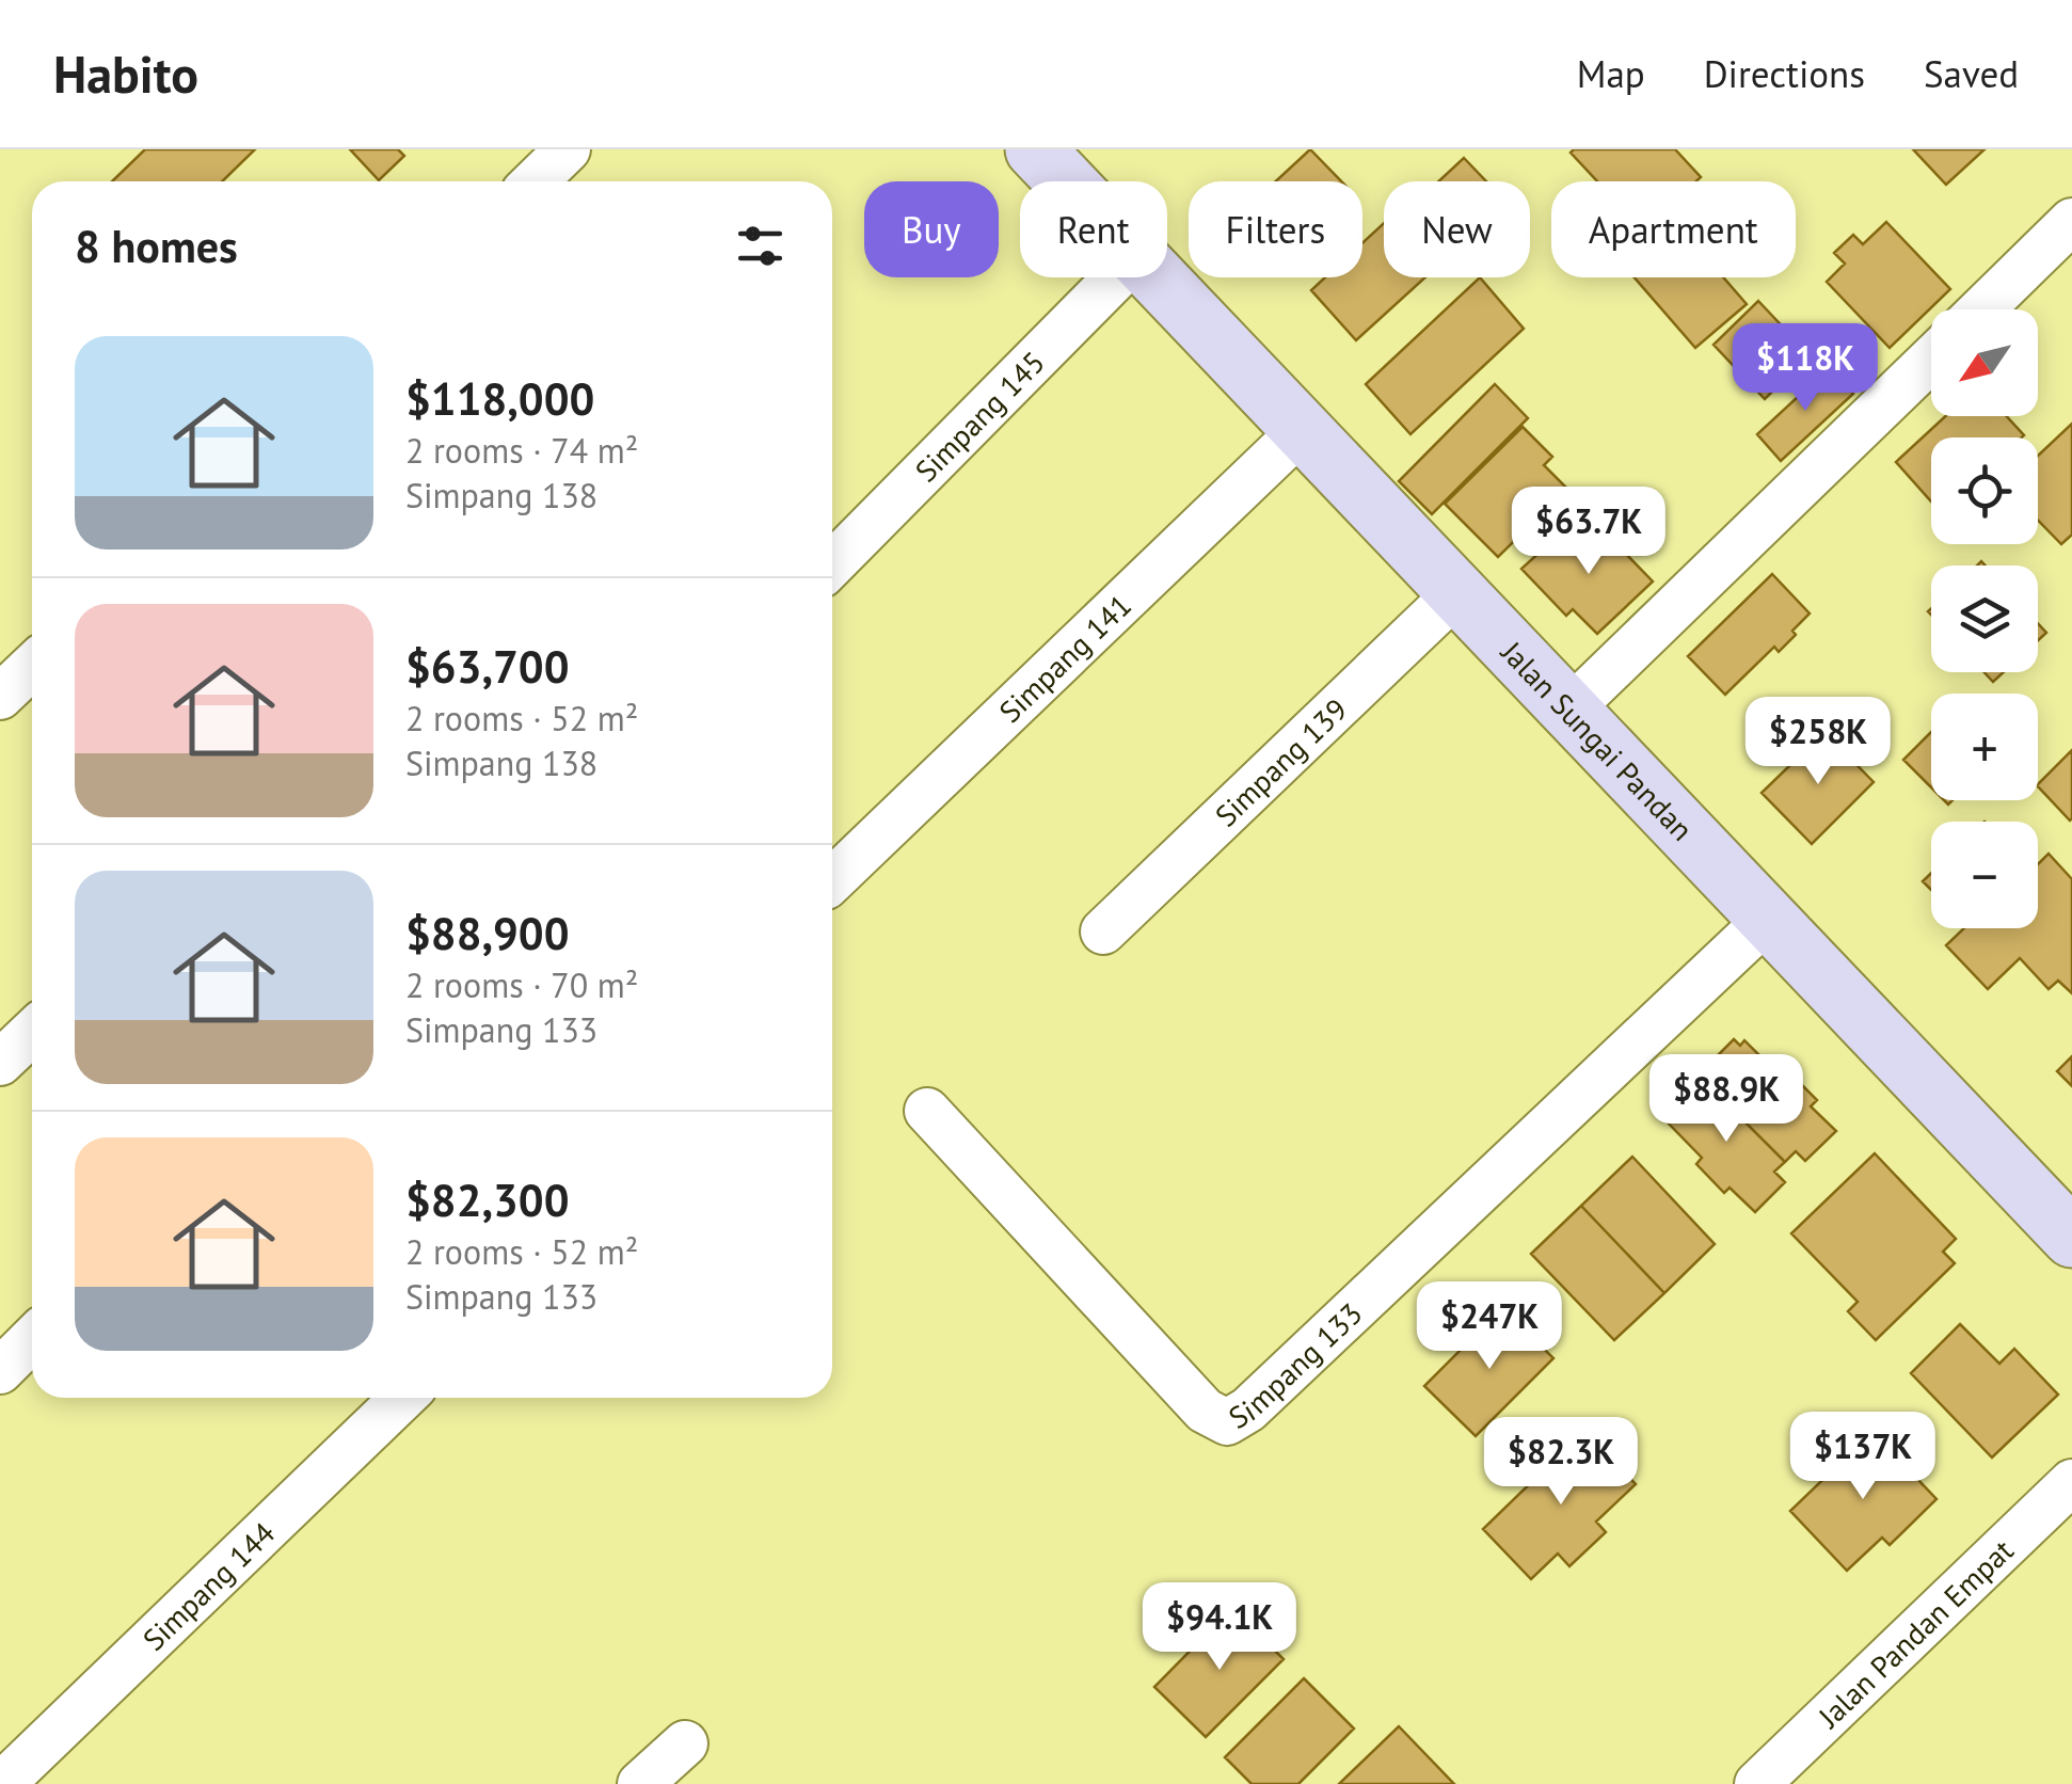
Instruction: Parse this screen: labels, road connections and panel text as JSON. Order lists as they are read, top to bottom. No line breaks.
{"streets":{"street":["Simpang 145","Simpang 141","Jalan Sungai Pandan","Simpang 139","Simpang 133","Simpang 144","Jalan Pandan Empat"]},"crossings":[["Simpang 141","Jalan Sungai Pandan"],["Jalan Sungai Pandan","Simpang 139"],["Jalan Sungai Pandan","Simpang 133"]],"north":"bottom left","page":{"header":"Habito","nav":["Map","Directions","Saved"],"chip":["Buy","Rent","Filters","New","Apartment"],"heading":"8 homes","map_buttons":["+","−"],"list":[{"name":"$118,000","note":"2 rooms · 74 m² · Simpang 138"},{"name":"$63,700","note":"2 rooms · 52 m² · Simpang 138"},{"name":"$88,900","note":"2 rooms · 70 m² · Simpang 133"},{"name":"$82,300","note":"2 rooms · 52 m² · Simpang 133"}],"price":["$118K","$63.7K","$258K","$88.9K","$247K","$137K","$82.3K","$94.1K"]}}
